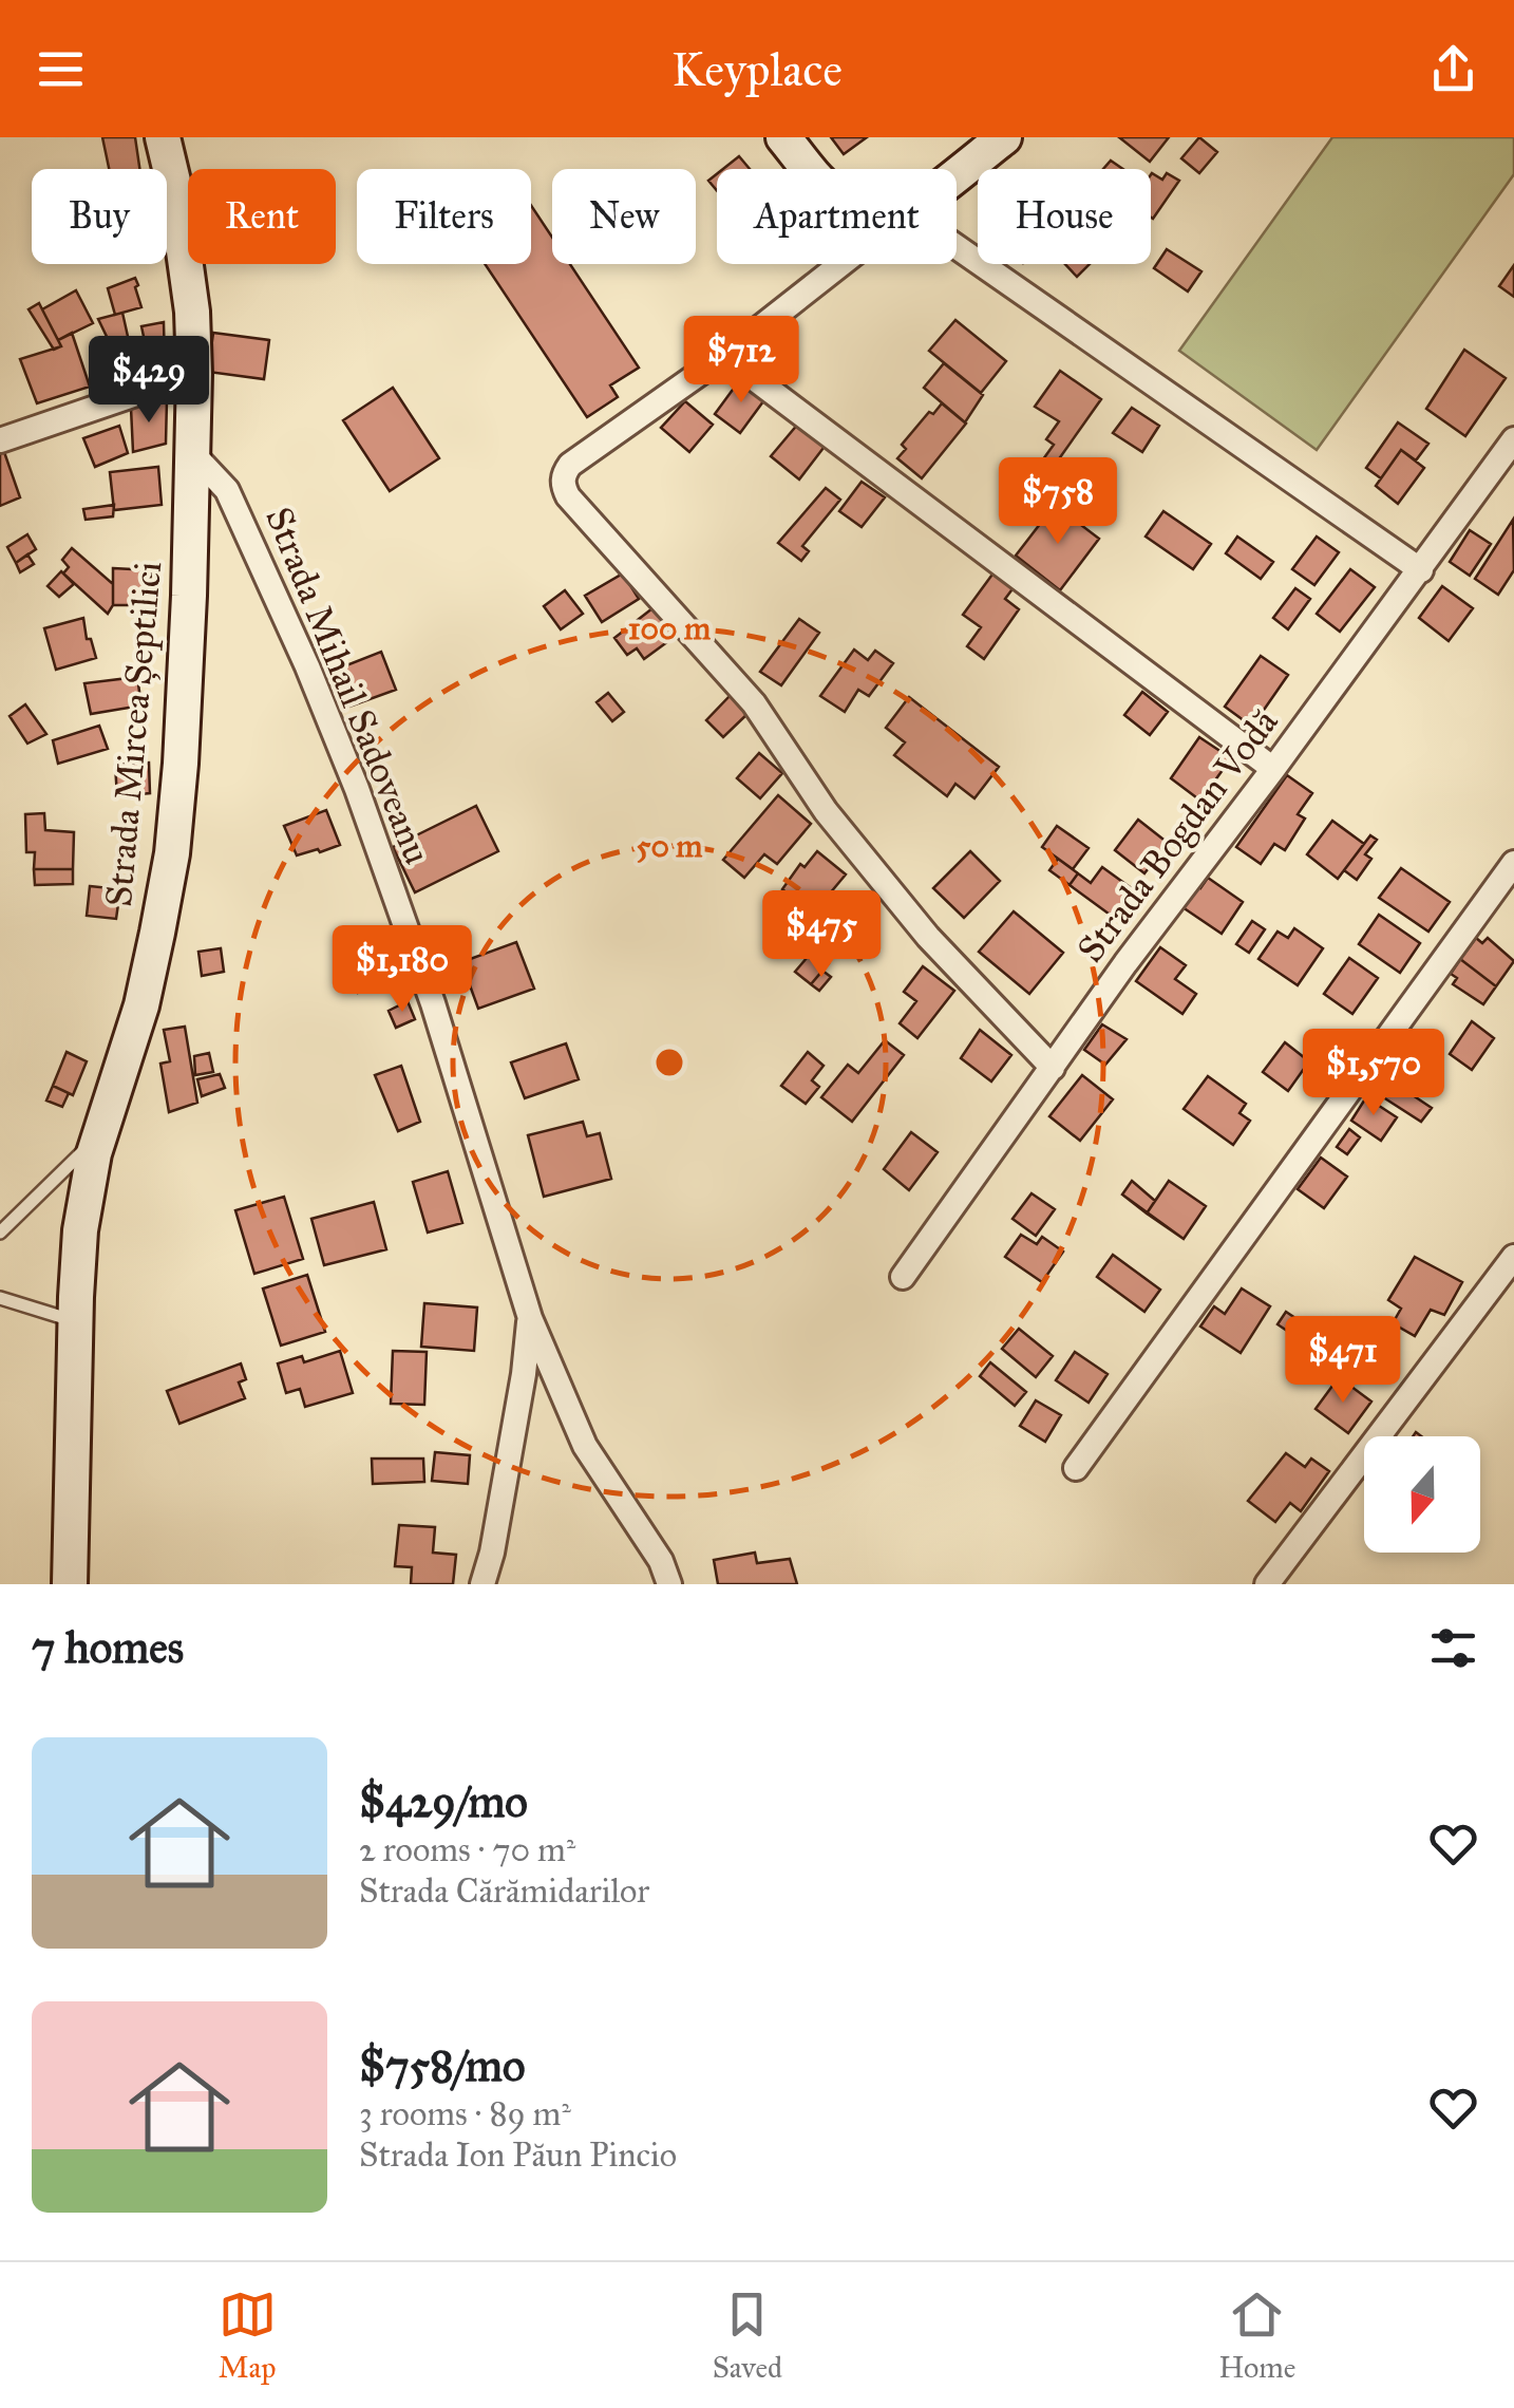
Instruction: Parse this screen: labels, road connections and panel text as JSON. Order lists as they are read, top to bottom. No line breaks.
{"streets":{"street":["Strada Mihail Sadoveanu","Strada Mircea Șeptilici","Strada Bogdan Vodă"]},"crossings":[["Strada Mihail Sadoveanu","Strada Mircea Șeptilici"]],"north":"bottom","page":{"header":"Keyplace","chip":["Buy","Rent","Filters","New","Apartment","House"],"price":["$712","$429","$758","$475","$1,180","$1,570","$471"],"heading":"7 homes","list":[{"name":"$429/mo","note":"2 rooms · 70 m² · Strada Cărămidarilor"},{"name":"$758/mo","note":"3 rooms · 89 m² · Strada Ion Păun Pincio"}],"tabs":["Map","Saved","Home"]},"rings":["100 m","50 m"]}
